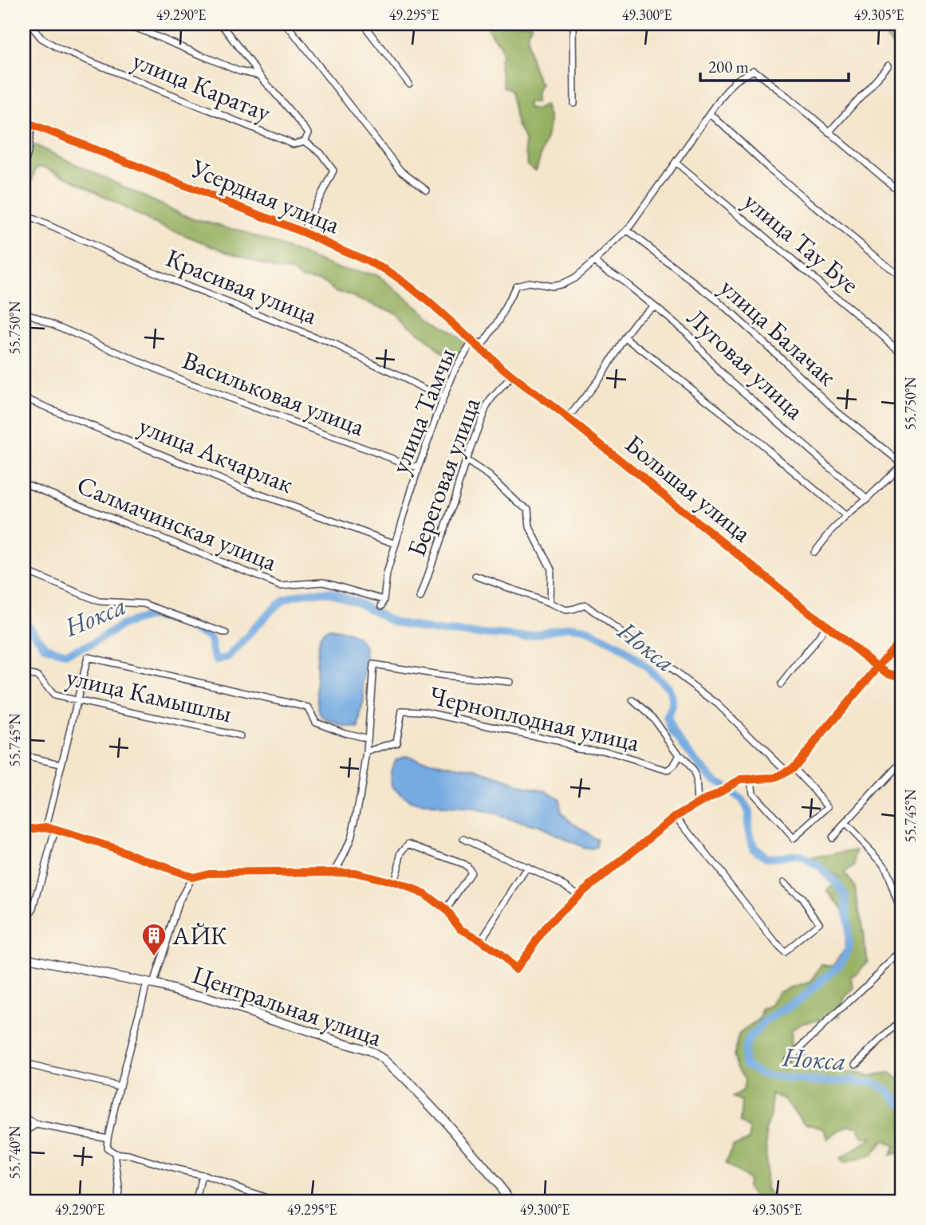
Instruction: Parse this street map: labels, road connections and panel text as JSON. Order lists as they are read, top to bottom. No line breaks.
{"streets":{"street":["улица Каратау","Усердная улица","улица Тау Буе","Красивая улица","улица Балачак","Луговая улица","Васильковая улица","улица Тамчы","улица Акчарлак","Береговая улица","Большая улица","Салмачинская улица","улица Камышлы","Черноплодная улица","Центральная улица"]},"crossings":[["Усердная улица","улица Тамчы"],["Усердная улица","Большая улица"],["улица Тау Буе","улица Тамчы"],["Красивая улица","улица Тамчы"],["улица Балачак","улица Тамчы"],["Луговая улица","улица Тамчы"],["Васильковая улица","улица Тамчы"],["улица Тамчы","улица Акчарлак"],["улица Тамчы","Большая улица"],["улица Тамчы","Салмачинская улица"],["Береговая улица","Большая улица"]],"water":["Нокса"],"places":{"building":["АЙК"]},"scale_bar":"200 m","coordinates":["49.290°E","49.295°E","49.300°E","49.305°E","55.750°N","55.745°N","55.740°N"]}
